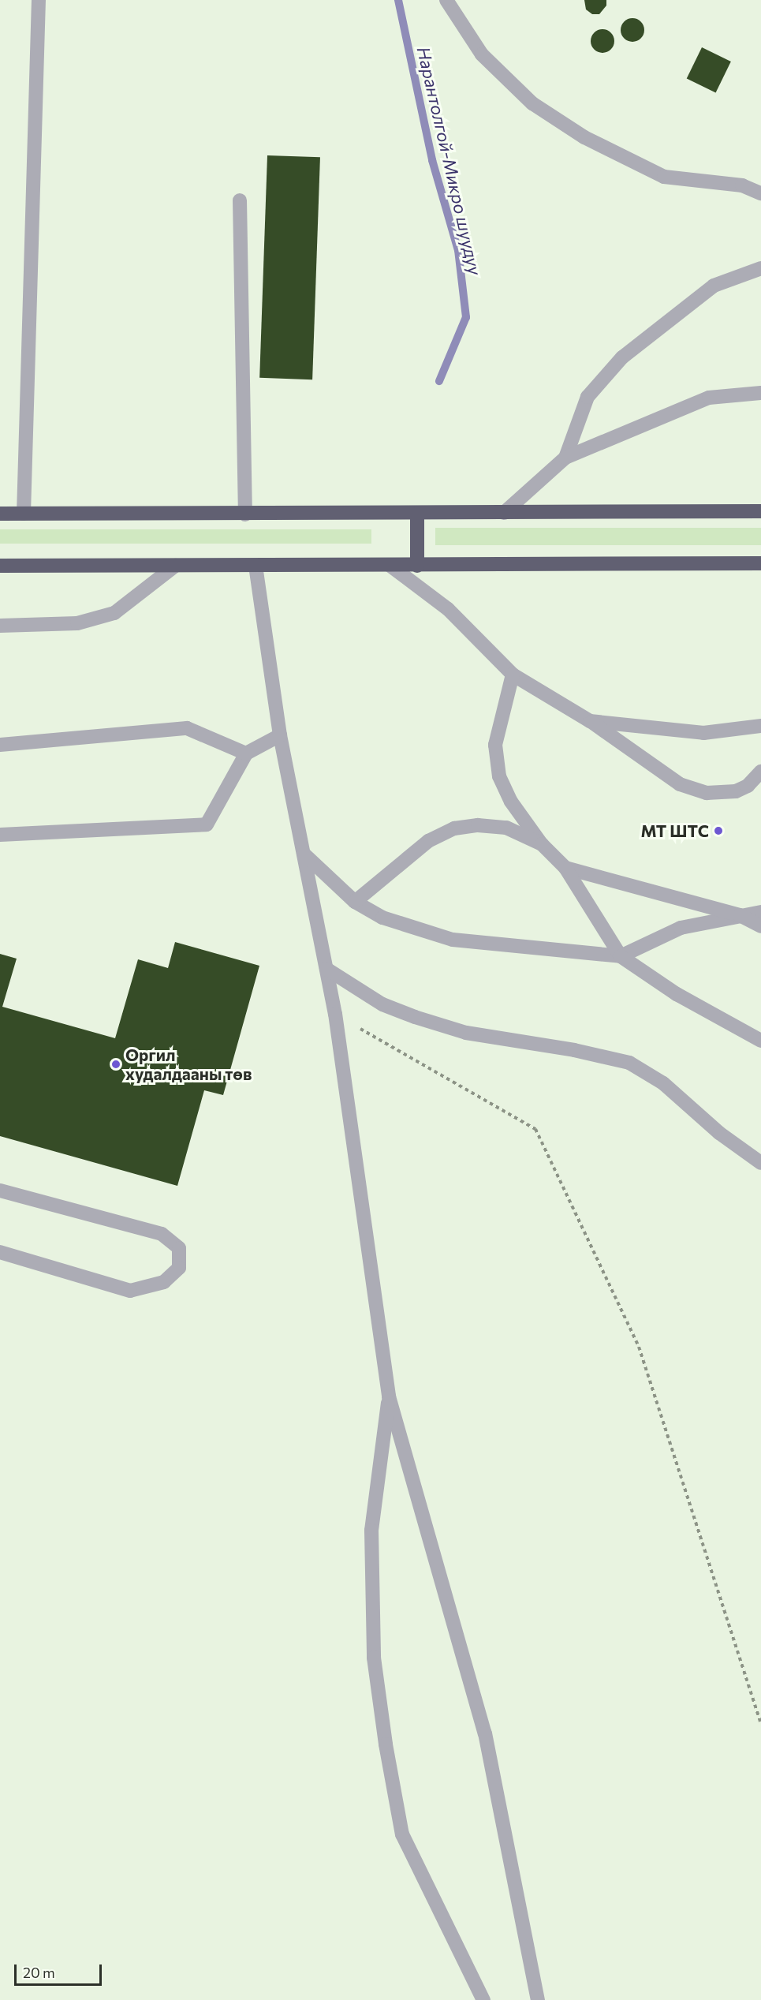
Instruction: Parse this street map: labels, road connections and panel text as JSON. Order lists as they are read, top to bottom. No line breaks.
{"water":["Нарантолгой-Микро шуудуу"],"places":["МТ ШТС","Оргил худалдааны төв"],"scale_bar":"20 m"}
